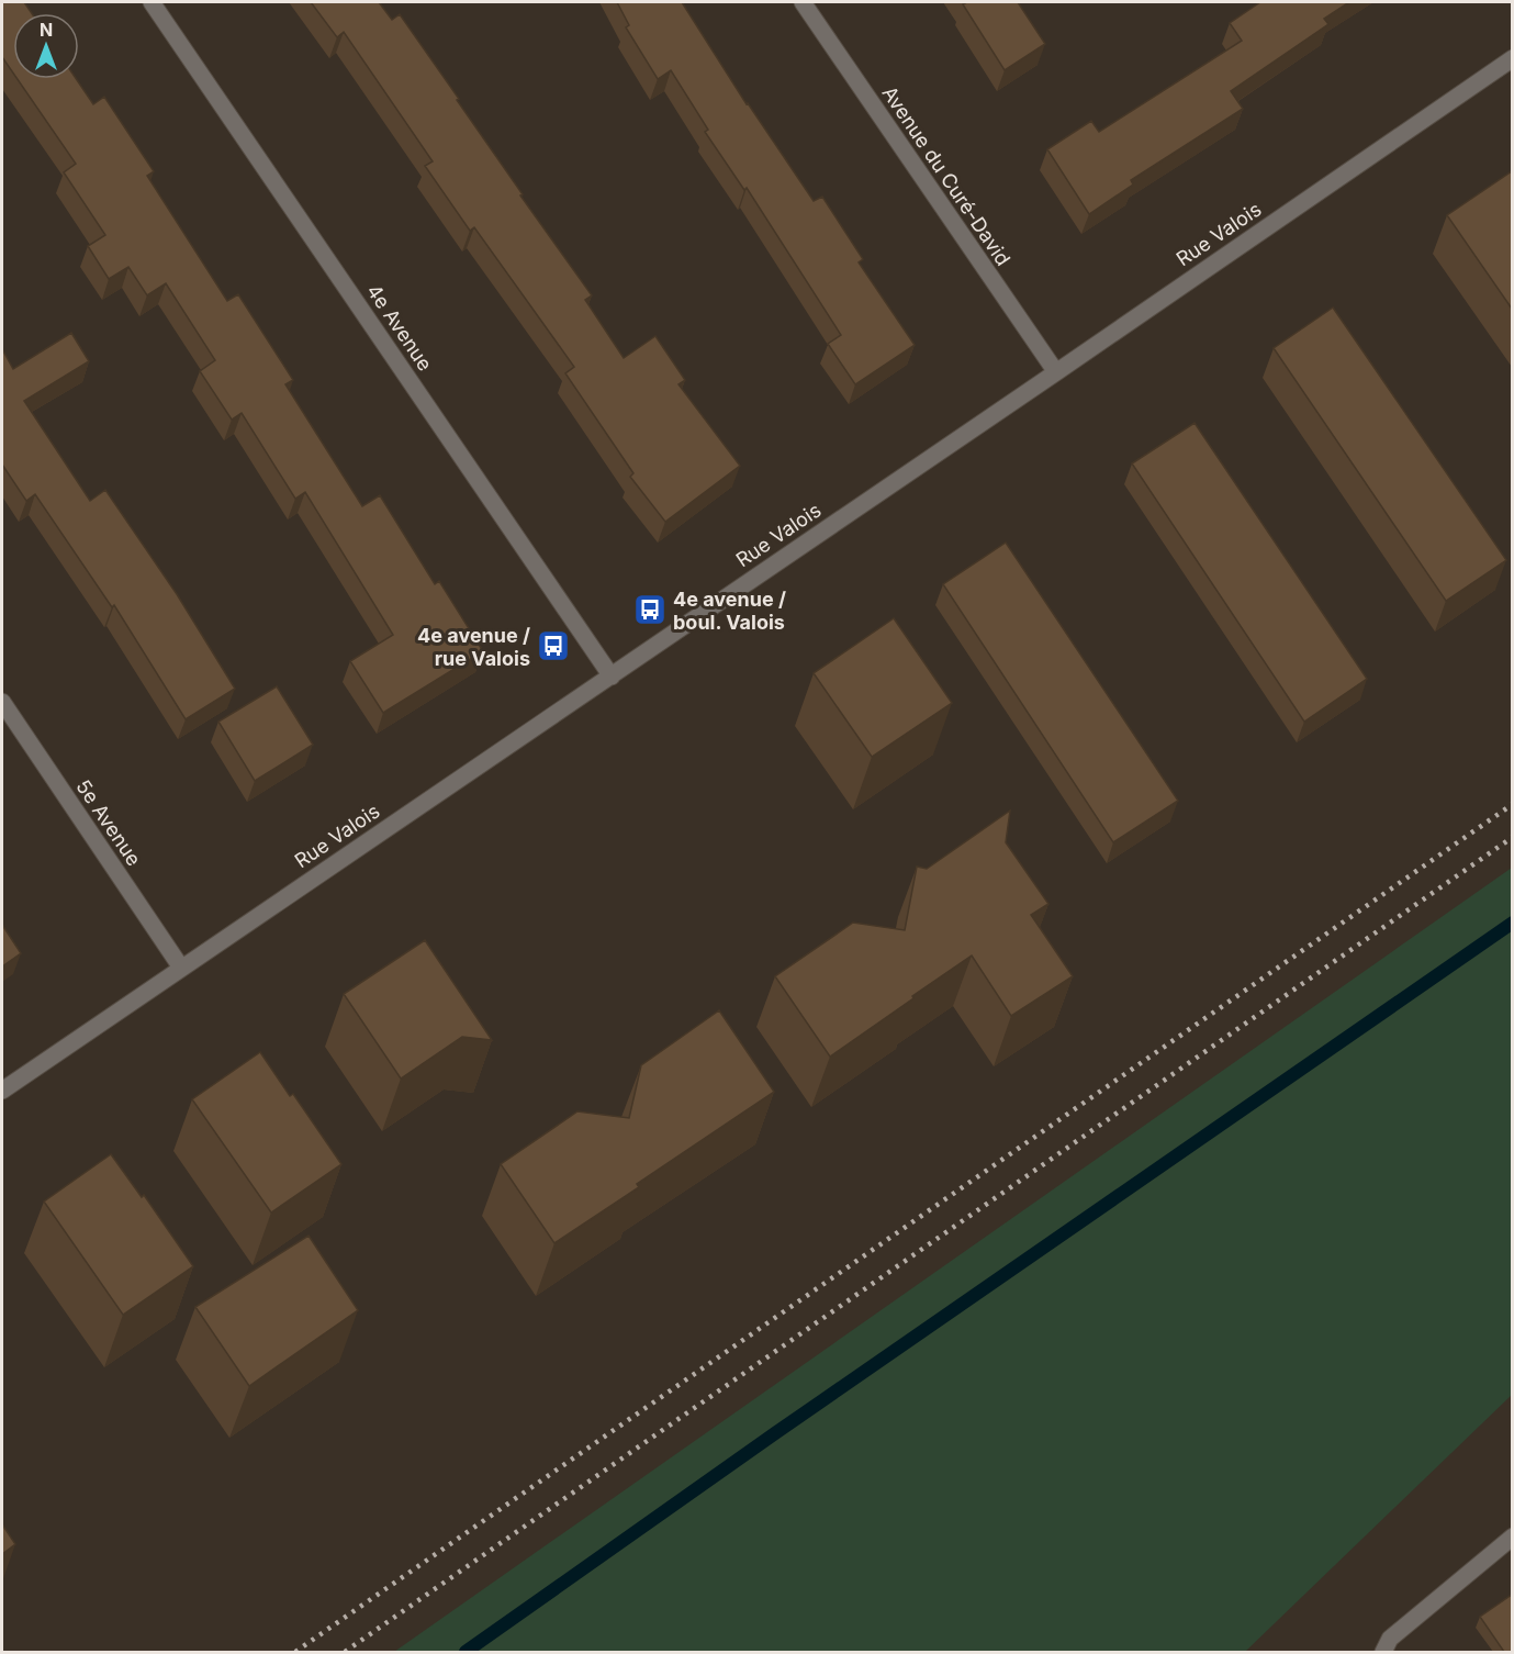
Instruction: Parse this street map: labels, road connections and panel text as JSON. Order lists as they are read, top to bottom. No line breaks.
{"streets":{"street":["Avenue du Curé-David","Rue Valois","4e Avenue","5e Avenue"]},"crossings":[["Avenue du Curé-David","Rue Valois"],["Rue Valois","4e Avenue"],["Rue Valois","5e Avenue"]],"places":{"bus stop":["4e avenue / boul. Valois","4e avenue / rue Valois"]},"north":"top"}
